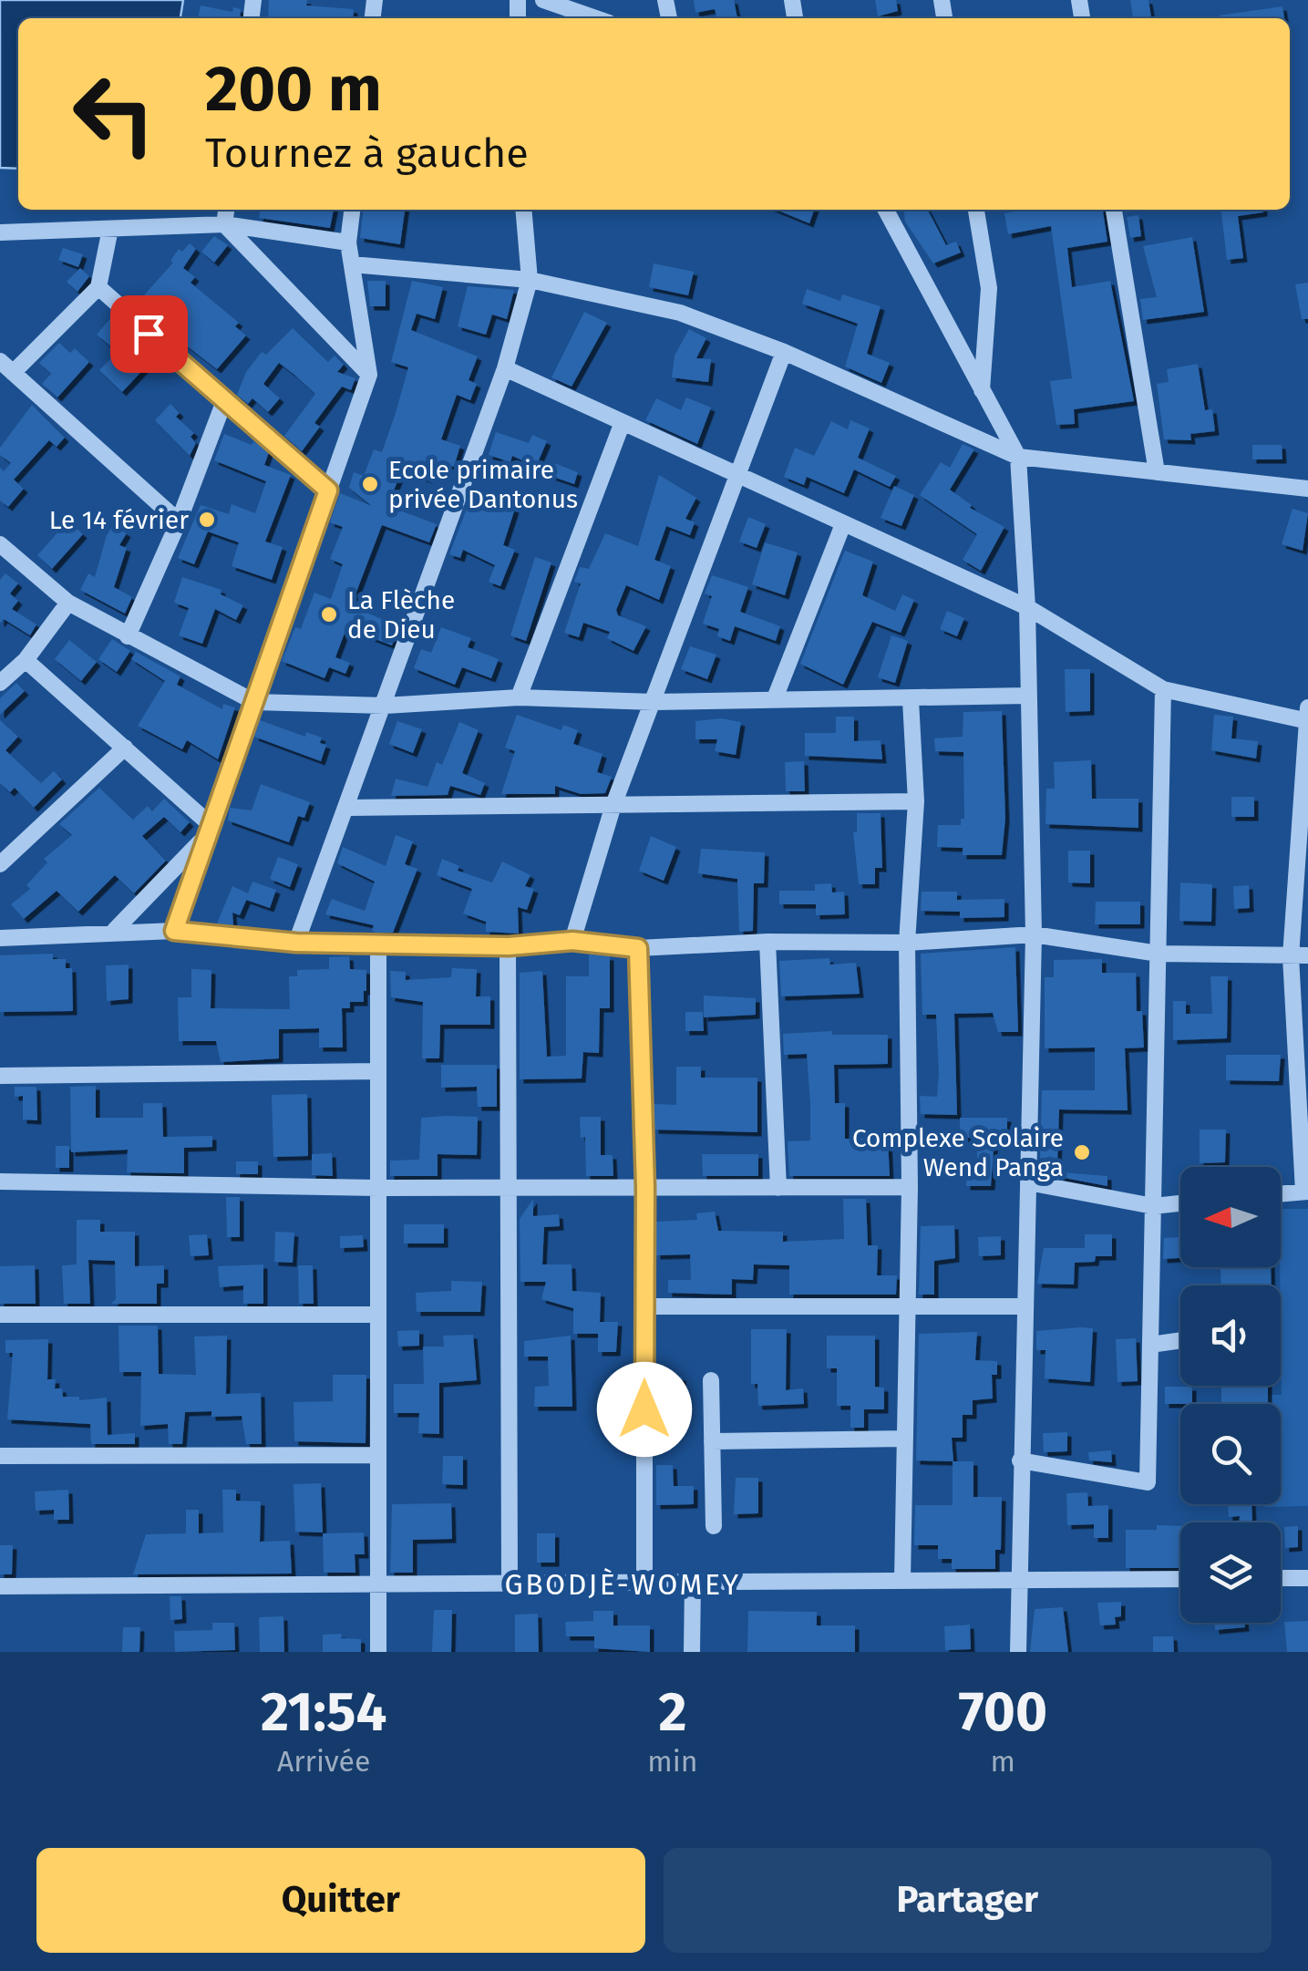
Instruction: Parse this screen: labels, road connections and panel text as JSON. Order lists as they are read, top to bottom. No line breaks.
{"districts":["GBODJÈ-WOMEY"],"places":["Ecole primaire privée Dantonus","Le 14 février","La Flèche de Dieu","Complexe Scolaire Wend Panga"],"north":"left","page":{"turn":["200 m","Tournez à gauche"],"eta":["21:54","Arrivée","2","min","700","m"],"buttons":["Quitter","Partager"]}}
